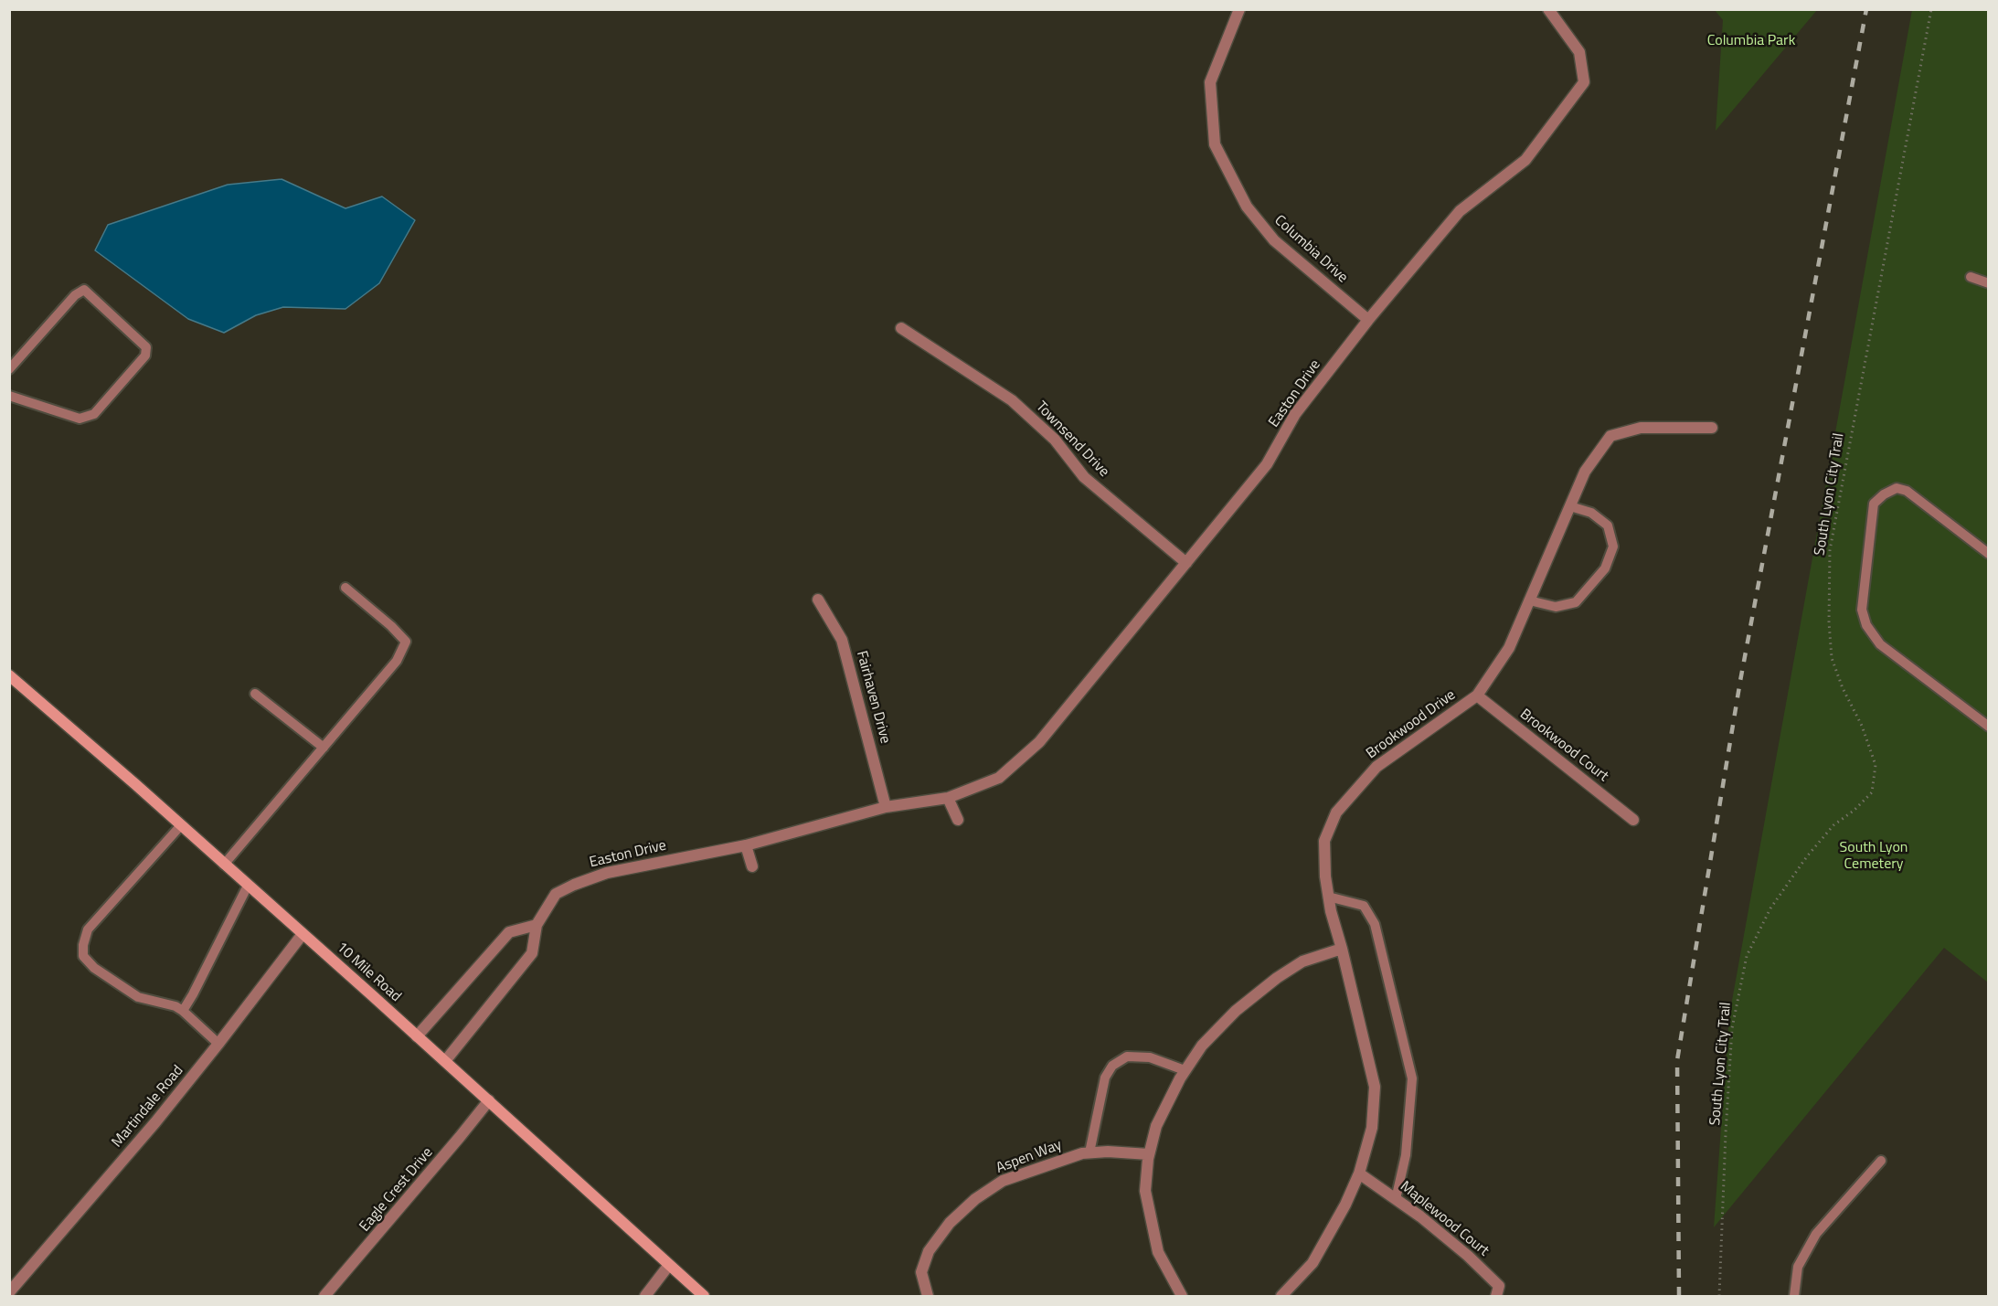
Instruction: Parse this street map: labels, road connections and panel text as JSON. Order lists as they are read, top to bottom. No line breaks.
{"streets":{"main road":["10 Mile Road"],"street":["Columbia Drive","Easton Drive","Townsend Drive","Fairhaven Drive","Brookwood Drive","Brookwood Court","Martindale Road","Aspen Way","Eagle Crest Drive","Maplewood Court"],"path":["South Lyon City Trail"]},"crossings":[["Columbia Drive","Easton Drive"],["Easton Drive","Townsend Drive"],["Easton Drive","Fairhaven Drive"],["Easton Drive","10 Mile Road"],["Brookwood Drive","Brookwood Court"],["Brookwood Drive","Maplewood Court"],["10 Mile Road","Martindale Road"],["10 Mile Road","Eagle Crest Drive"]],"parks":["Columbia Park","South Lyon Cemetery"]}
